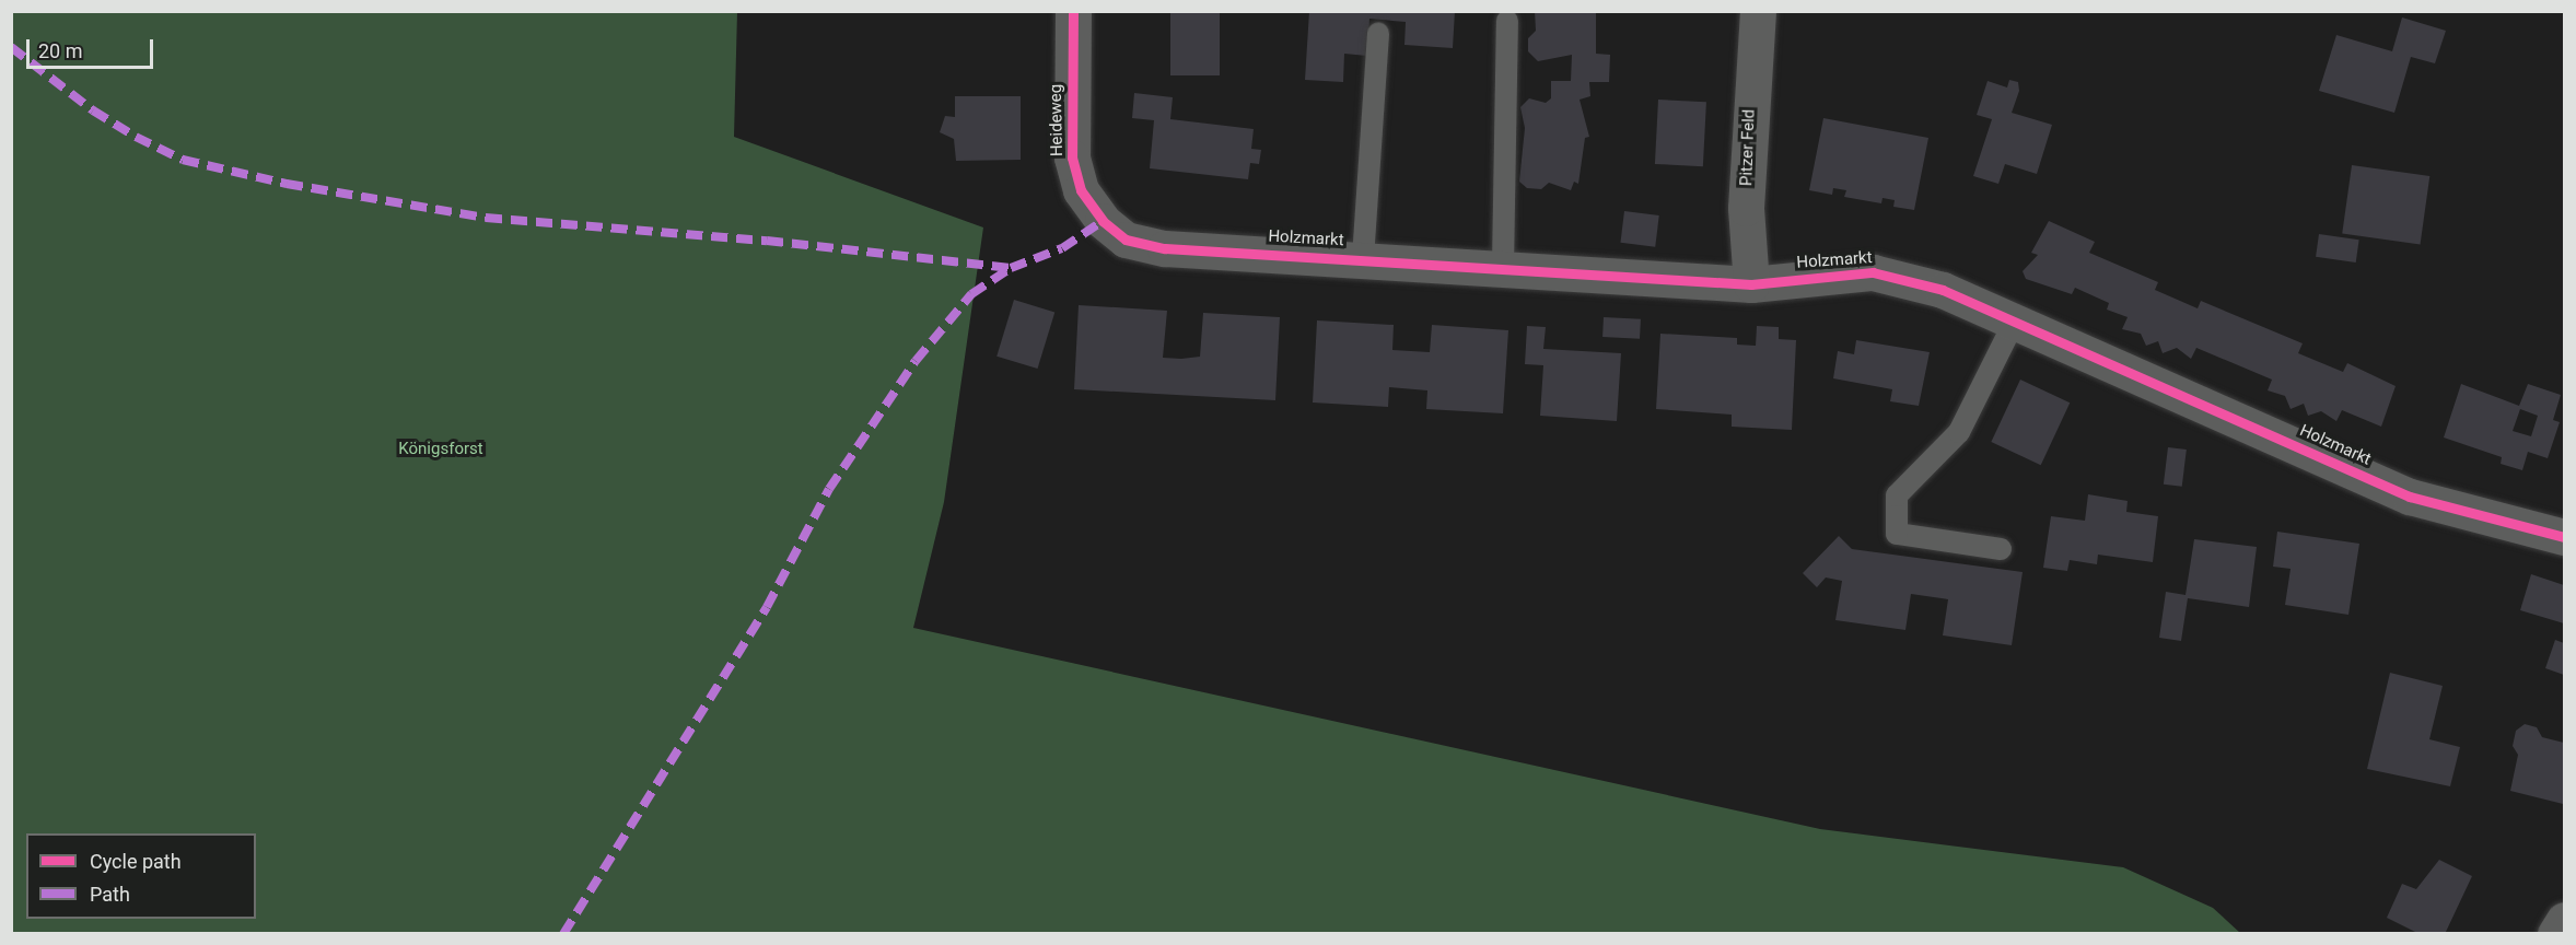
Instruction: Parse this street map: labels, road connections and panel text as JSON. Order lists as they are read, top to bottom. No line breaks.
{"streets":{"street":["Heideweg","Pitzer Feld","Holzmarkt"]},"crossings":[["Heideweg","Holzmarkt"],["Pitzer Feld","Holzmarkt"]],"parks":["Königsforst"],"legend":["Cycle path","Path"],"scale_bar":"20 m"}
